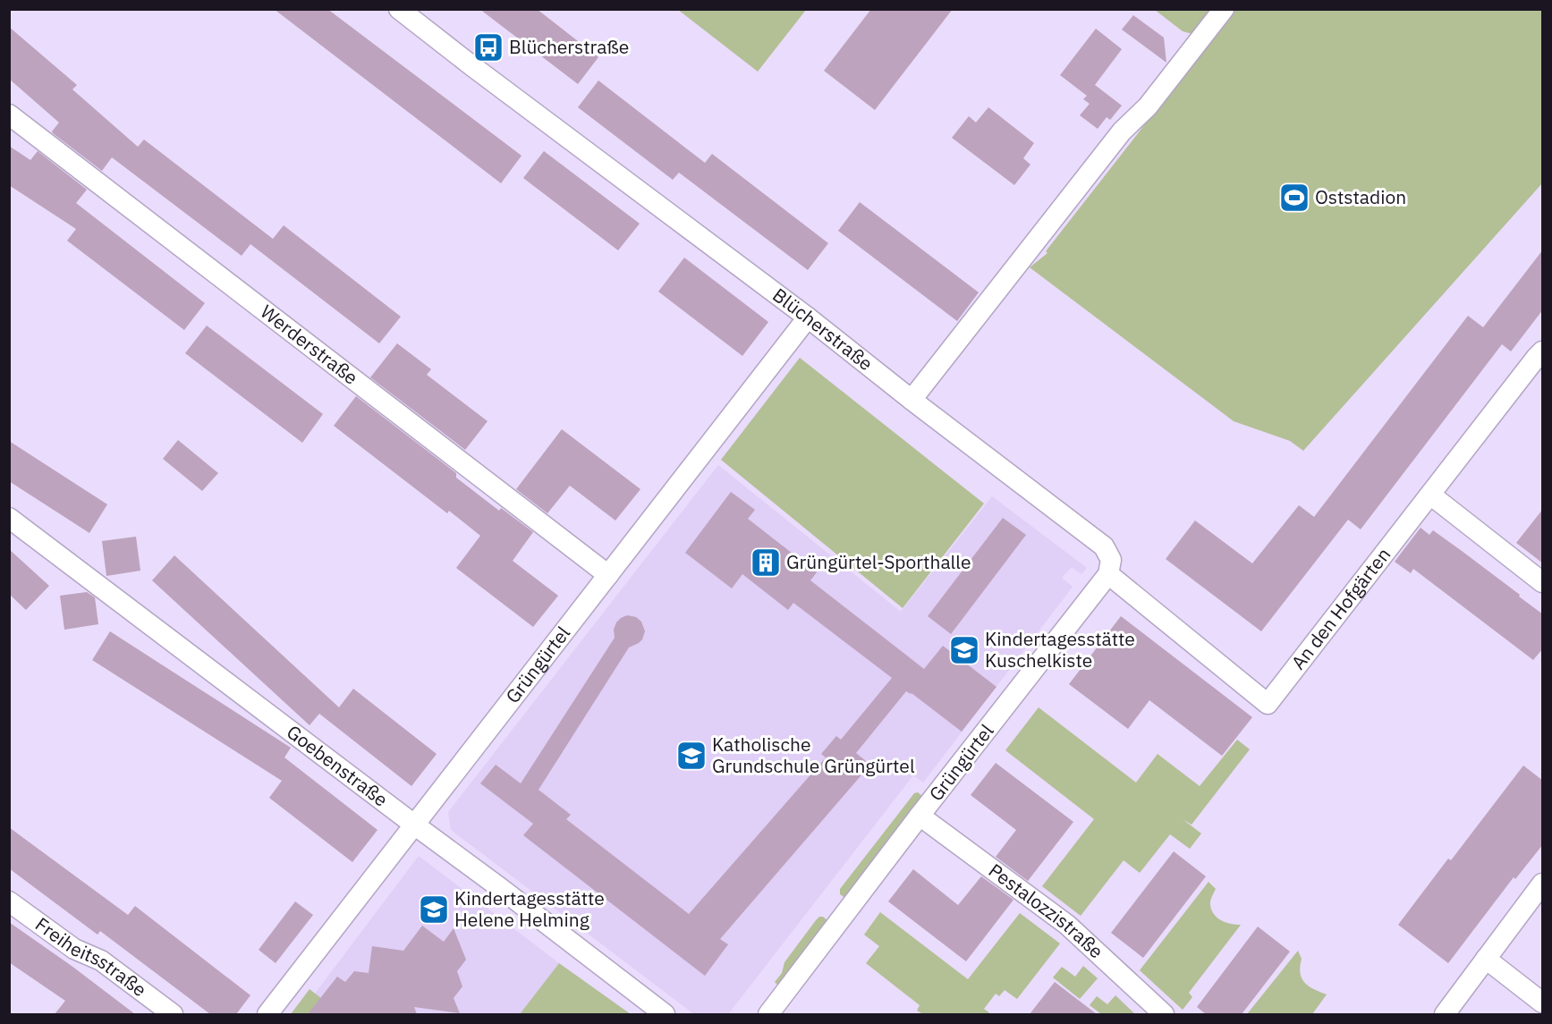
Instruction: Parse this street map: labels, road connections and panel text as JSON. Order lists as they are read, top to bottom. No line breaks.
{"streets":{"street":["Blücherstraße","Werderstraße","An den Hofgärten","Grüngürtel","Goebenstraße","Pestalozzistraße","Freiheitsstraße"]},"crossings":[["Blücherstraße","An den Hofgärten"],["Blücherstraße","Grüngürtel"],["Werderstraße","Grüngürtel"],["An den Hofgärten","Grüngürtel"],["Grüngürtel","Goebenstraße"],["Grüngürtel","Pestalozzistraße"]],"places":{"bus stop":["Blücherstraße"],"sports":["Oststadion"],"building":["Grüngürtel-Sporthalle"],"school or university":["Kindertagesstätte Kuschelkiste","Katholische Grundschule Grüngürtel","Kindertagesstätte Helene Helming"]}}
